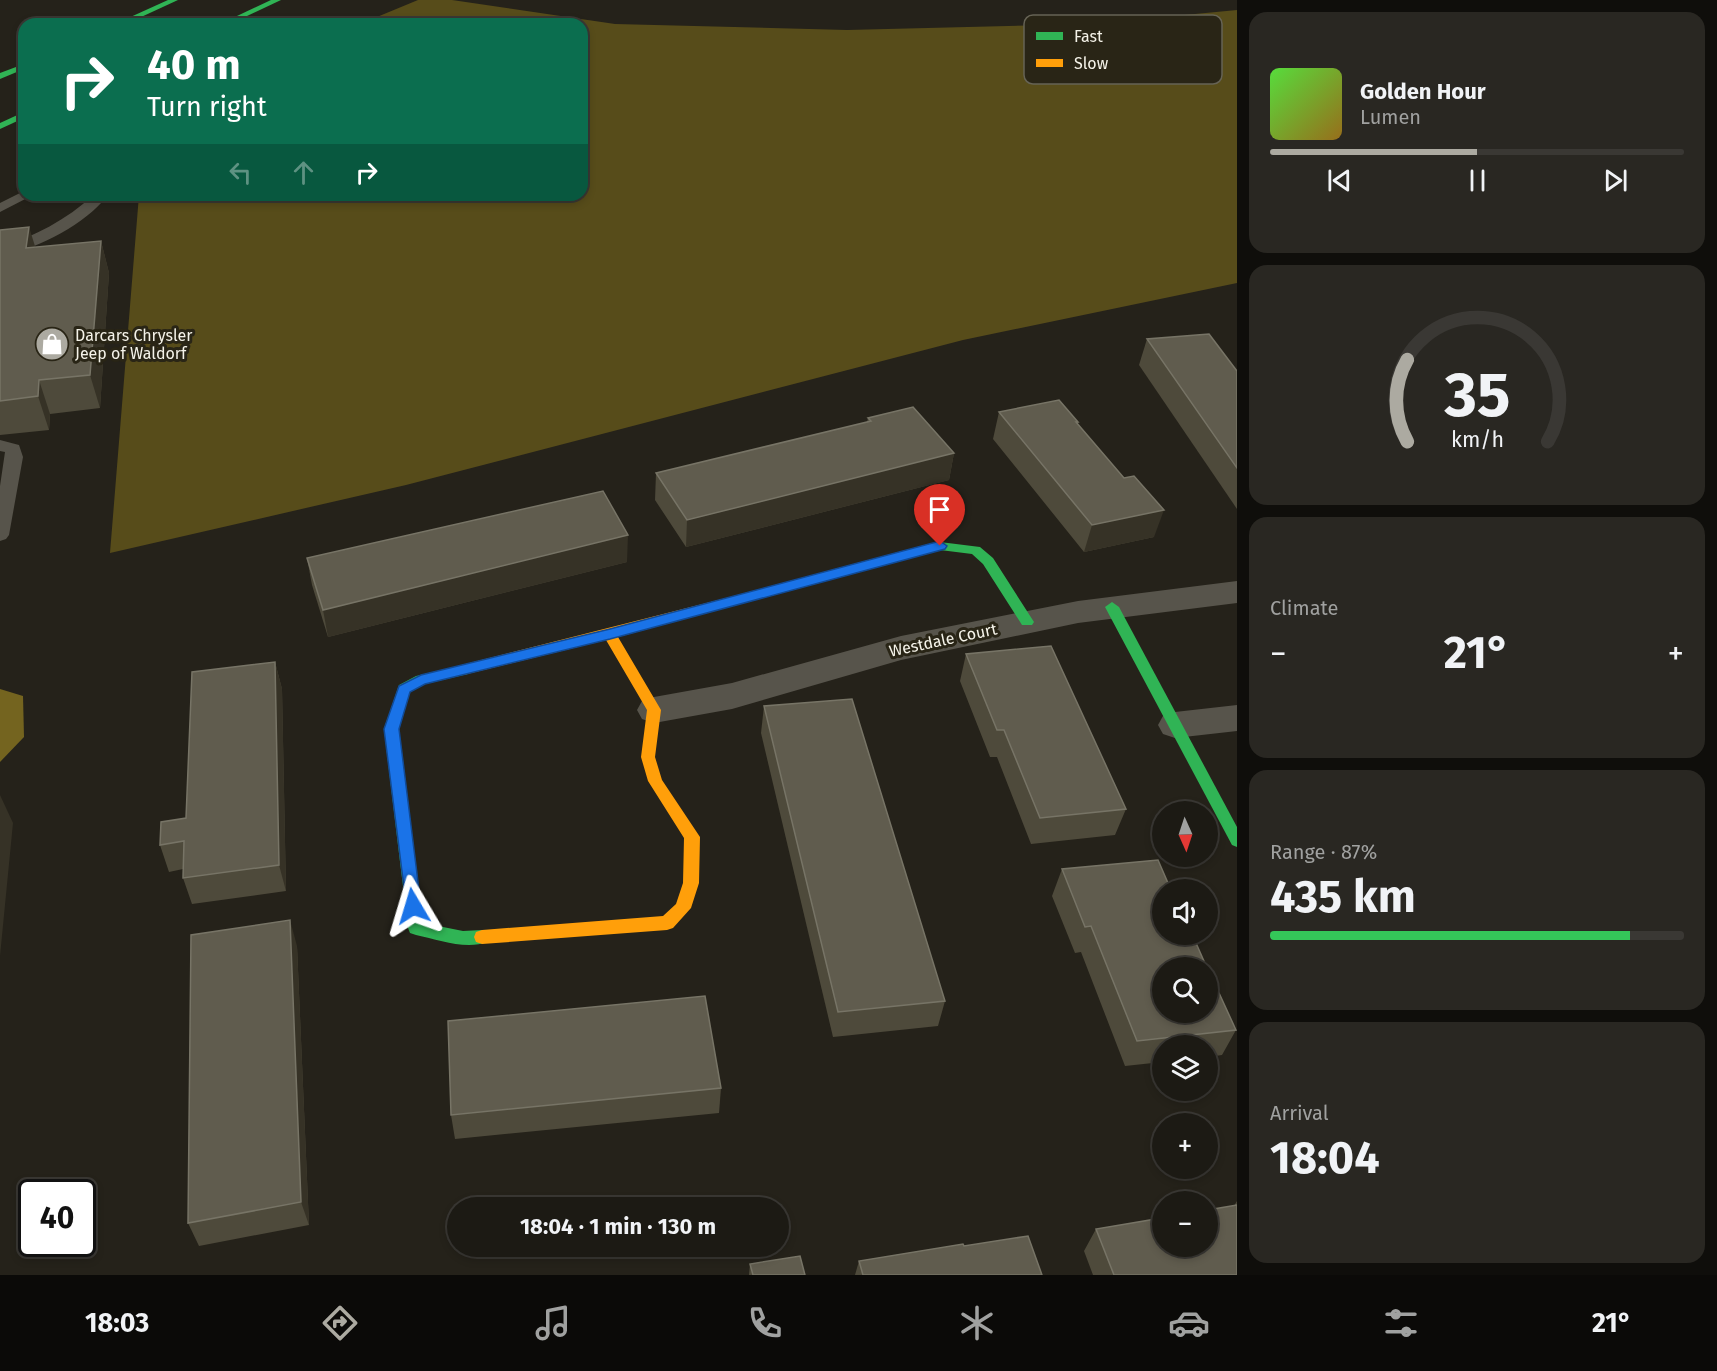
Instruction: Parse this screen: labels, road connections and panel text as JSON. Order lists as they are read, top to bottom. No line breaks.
{"streets":{"street":["Westdale Court"]},"places":{"shop":["Darcars Chrysler Jeep of Waldorf"]},"legend":["Fast","Slow"],"north":"bottom","page":{"turn":["40 m","Turn right"],"song":["Golden Hour","Lumen"],"tile":["Climate",["Range · 87%","435 km"],["Arrival","18:04"]],"heat":["−","21°","+"],"map_buttons":["+","−"],"limit":"40","trip":"18:04 · 1 min · 130 m","tabs":["18:03","21°"],"gauge":["35","km/h"]}}
